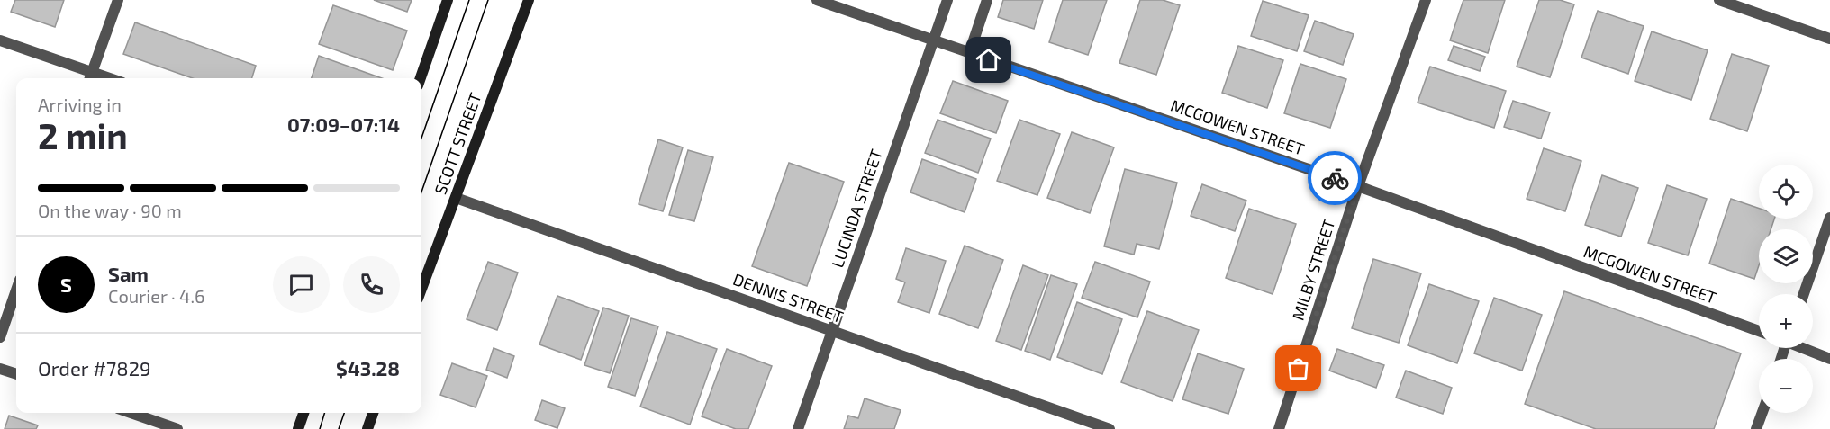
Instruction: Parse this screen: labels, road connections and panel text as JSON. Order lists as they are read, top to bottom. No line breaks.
{"streets":{"main road":["SCOTT STREET"],"street":["MCGOWEN STREET","LUCINDA STREET","MILBY STREET","DENNIS STREET"]},"crossings":[["MCGOWEN STREET","LUCINDA STREET"],["MCGOWEN STREET","MILBY STREET"],["SCOTT STREET","DENNIS STREET"],["LUCINDA STREET","DENNIS STREET"]],"page":{"heading":["2 min","Arriving in","07:09–07:14"],"panel":["Sam","Courier · 4.6","Order #7829","$43.28"],"map_buttons":["+","−"],"bar":"On the way · 90 m","round":"S"}}
